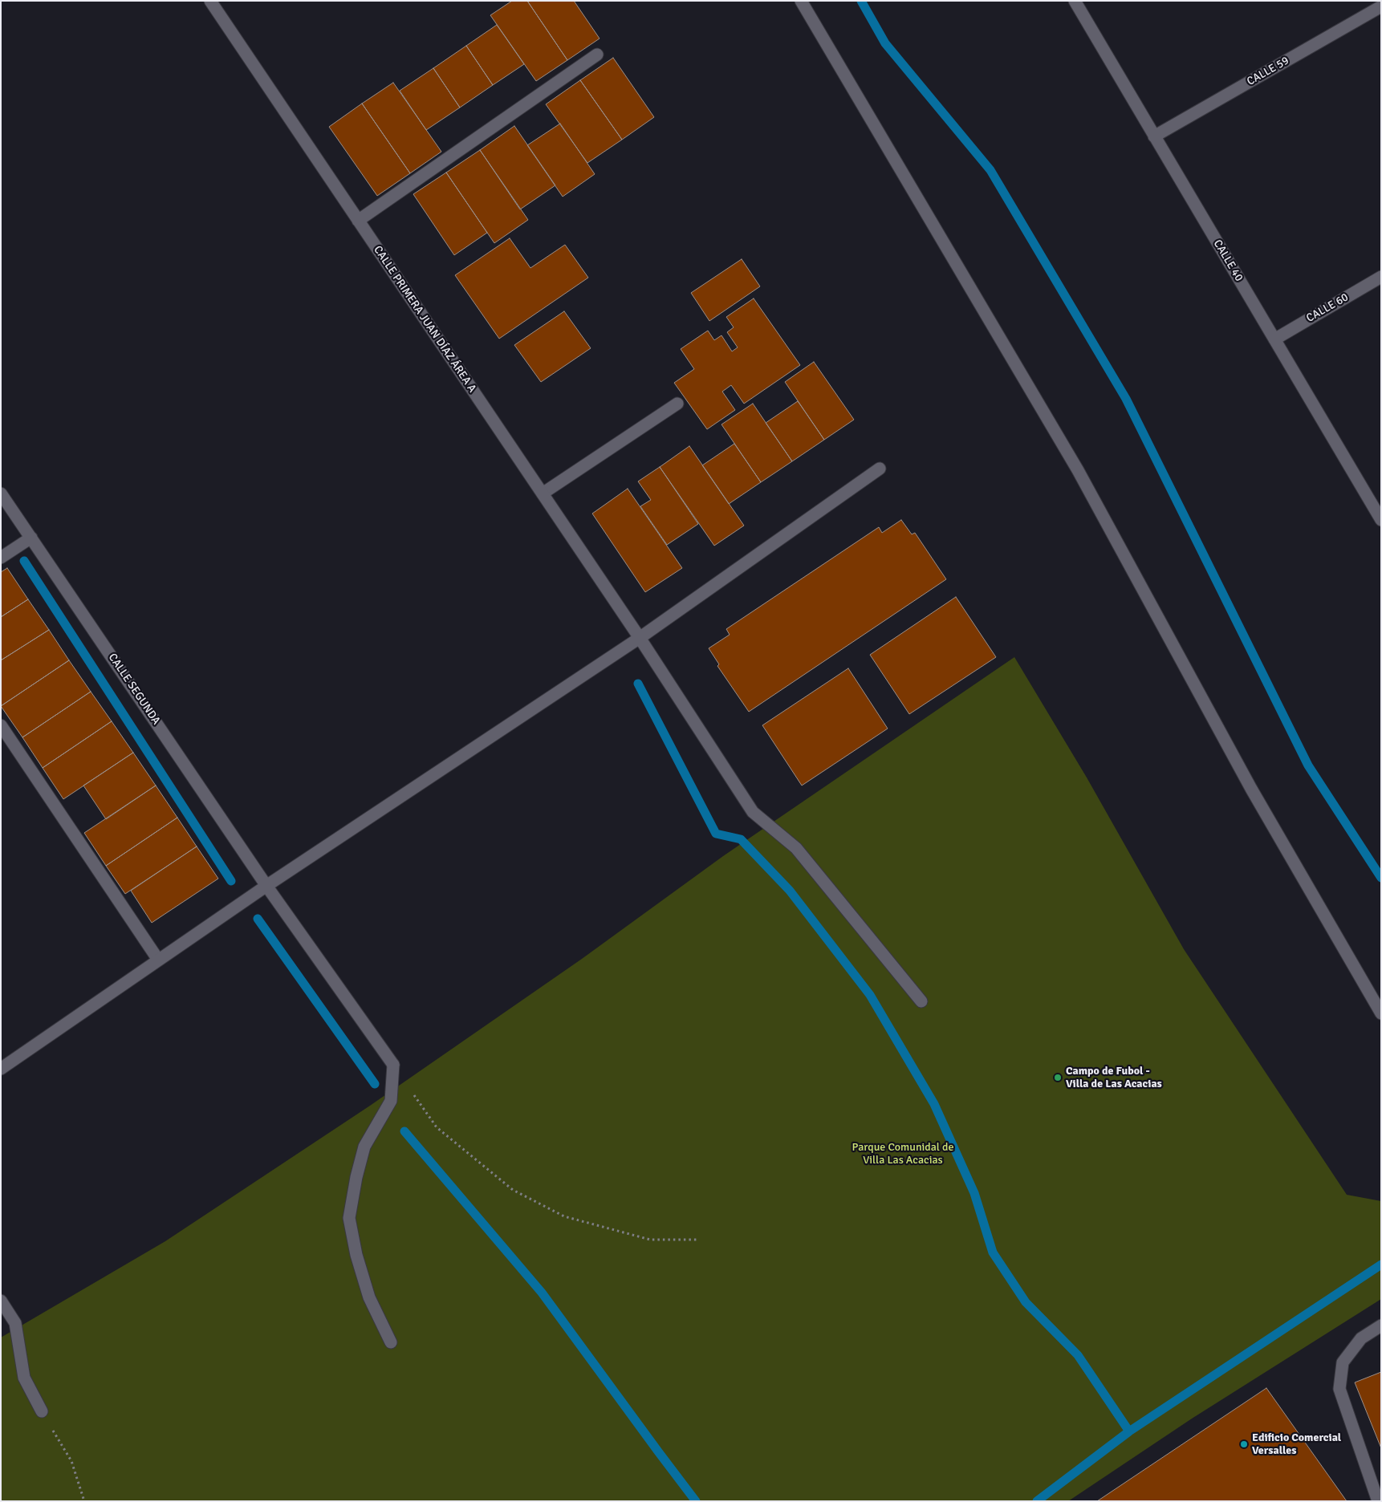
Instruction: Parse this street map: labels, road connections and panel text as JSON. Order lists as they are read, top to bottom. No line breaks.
{"streets":{"street":["CALLE 59","CALLE 40","CALLE 60","CALLE PRIMERA JUAN DÍAZ ÁREA A","CALLE SEGUNDA"]},"crossings":[["CALLE 59","CALLE 40"],["CALLE 40","CALLE 60"]],"parks":["Parque Comunidal de Villa Las Acacias"],"places":["Campo de Fubol - Villa de Las Acacias","Edificio Comercial Versalles"]}
